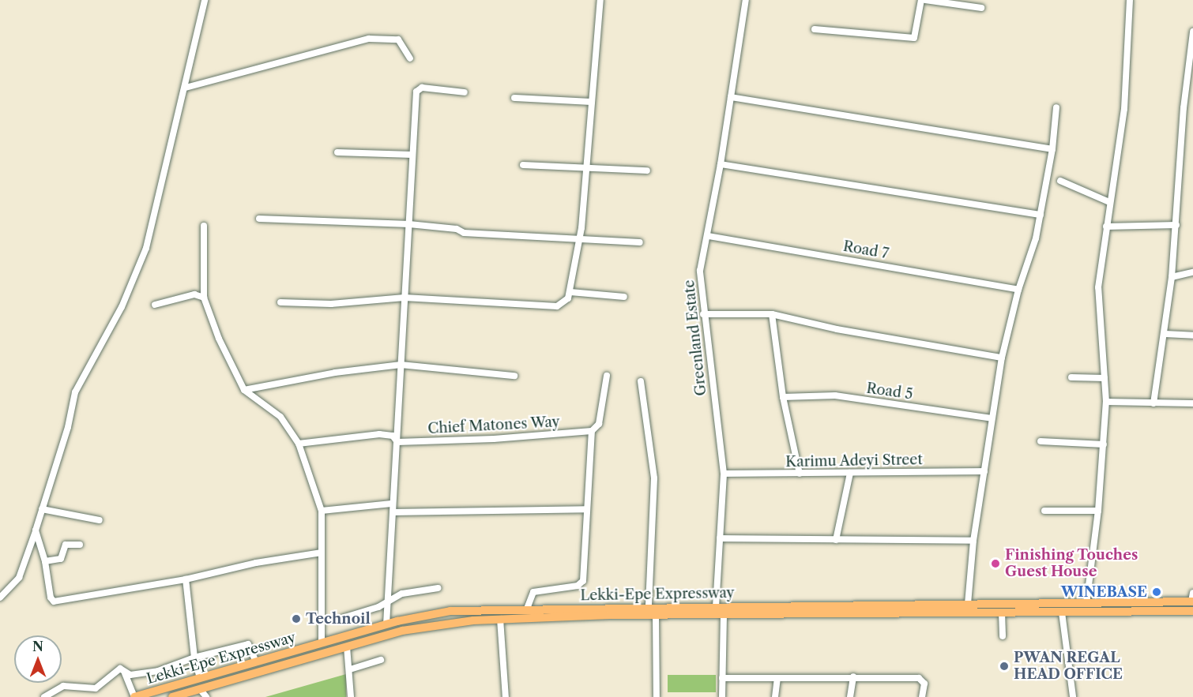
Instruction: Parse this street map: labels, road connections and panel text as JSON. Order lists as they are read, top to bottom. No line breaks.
{"streets":{"highway":["Lekki-Epe Expressway"],"street":["Road 7","Greenland Estate","Road 5","Chief Matones Way","Karimu Adeyi Street"]},"crossings":[["Road 7","Greenland Estate"],["Greenland Estate","Karimu Adeyi Street"],["Greenland Estate","Lekki-Epe Expressway"]],"places":["Finishing Touches Guest House","WINEBASE","Technoil","PWAN REGAL HEAD OFFICE"],"north":"top"}
